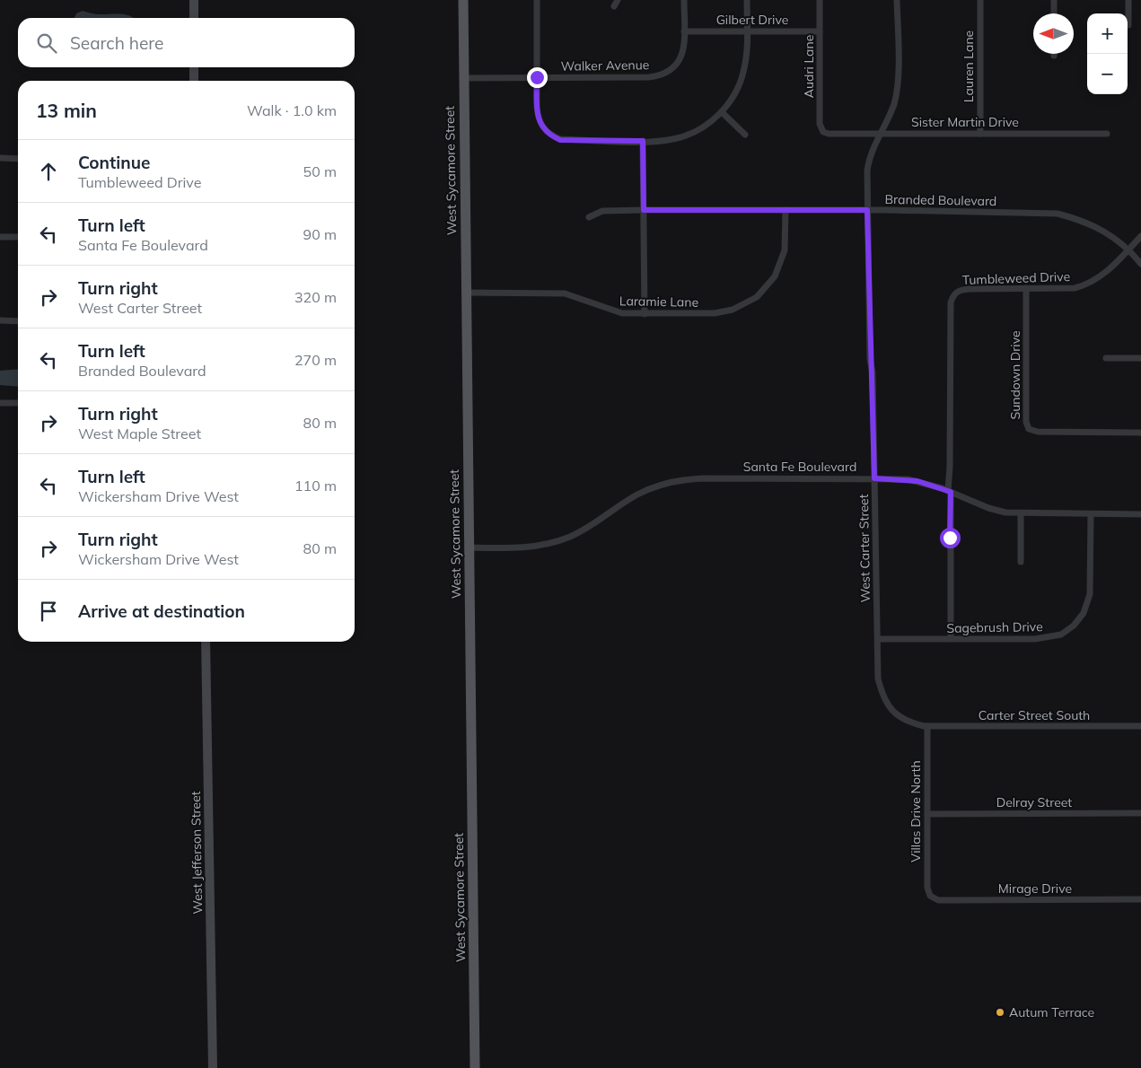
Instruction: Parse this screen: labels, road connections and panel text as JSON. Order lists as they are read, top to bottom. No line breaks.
{"streets":{"main road":["West Sycamore Street"],"street":["Gilbert Drive","Walker Avenue","Audri Lane","Lauren Lane","Sister Martin Drive","Branded Boulevard","Tumbleweed Drive","Laramie Lane","Sundown Drive","Santa Fe Boulevard","West Carter Street","Sagebrush Drive","Carter Street South","Delray Street","Villas Drive North","West Jefferson Street","Mirage Drive"]},"crossings":[["Gilbert Drive","Walker Avenue"],["Gilbert Drive","Audri Lane"],["Walker Avenue","West Sycamore Street"],["Audri Lane","Sister Martin Drive"],["Lauren Lane","Sister Martin Drive"],["Sister Martin Drive","West Carter Street"],["West Sycamore Street","Laramie Lane"],["West Sycamore Street","Santa Fe Boulevard"],["Branded Boulevard","Tumbleweed Drive"],["Branded Boulevard","Laramie Lane"],["Branded Boulevard","West Carter Street"],["Tumbleweed Drive","Sundown Drive"],["Tumbleweed Drive","Santa Fe Boulevard"],["Tumbleweed Drive","Sagebrush Drive"],["Santa Fe Boulevard","West Carter Street"],["Santa Fe Boulevard","Sagebrush Drive"],["West Carter Street","Sagebrush Drive"],["West Carter Street","Carter Street South"],["West Carter Street","Villas Drive North"],["Carter Street South","Villas Drive North"],["Delray Street","Villas Drive North"],["Villas Drive North","Mirage Drive"]],"places":["Autum Terrace"],"north":"left","page":{"map_buttons":["+","−"],"search":"Search here","heading":["13 min","Walk · 1.0 km"],"list":[["Continue","Tumbleweed Drive","50 m"],["Turn left","Santa Fe Boulevard","90 m"],["Turn right","West Carter Street","320 m"],["Turn left","Branded Boulevard","270 m"],["Turn right","West Maple Street","80 m"],["Turn left","Wickersham Drive West","110 m"],["Turn right","Wickersham Drive West","80 m"],"Arrive at destination"]}}
